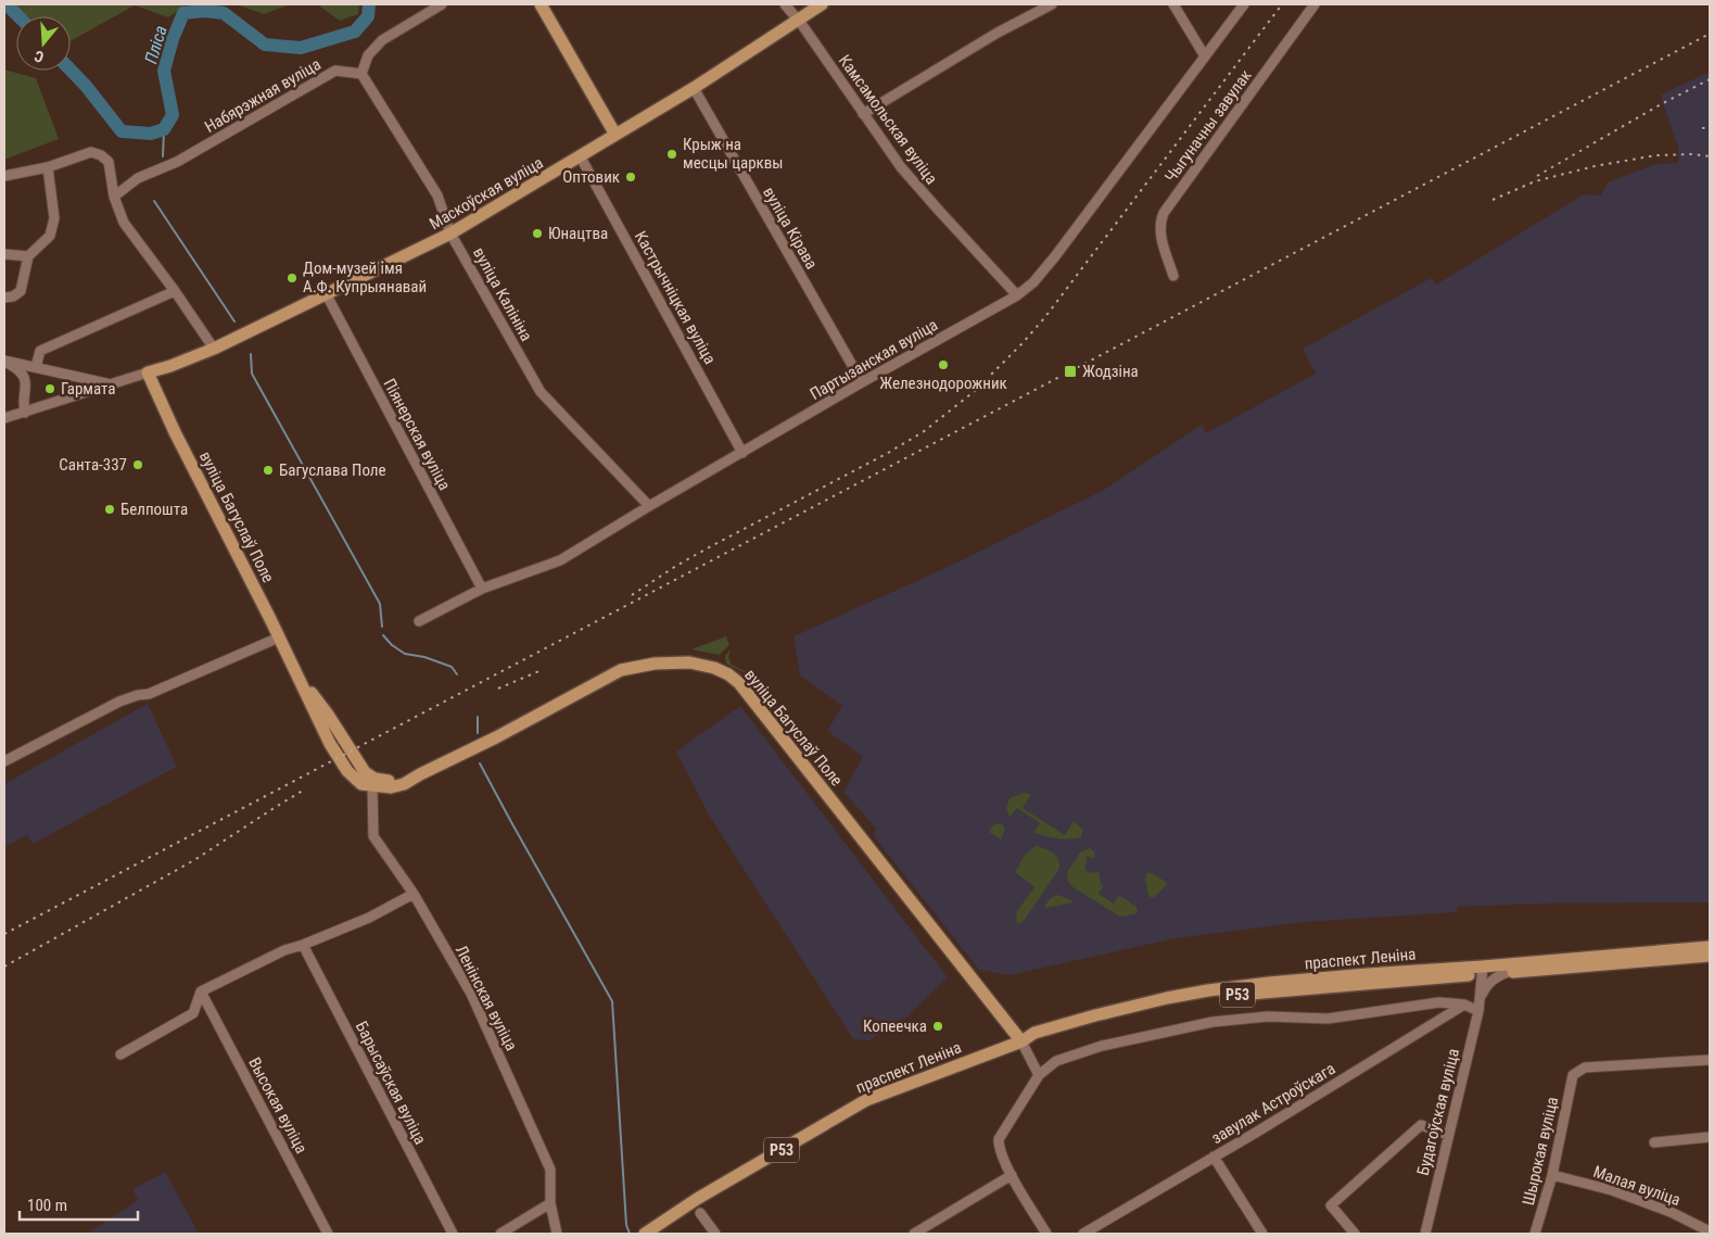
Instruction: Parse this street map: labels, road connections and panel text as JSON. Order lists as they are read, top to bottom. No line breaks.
{"streets":{"main road":["Маскоўская вуліца","вуліца Багуслаў Поле","праспект Леніна","Р53"],"street":["Набярэжная вуліца","Камсамольская вуліца","Чыгуначны завулак","вуліца Кірава","вуліца Калініна","Кастрычніцкая вуліца","Партызанская вуліца","Піянерская вуліца","Ленінская вуліца","Барысаўская вуліца","завулак Астроўскага","Высокая вуліца","Будагоўская вуліца","Шырокая вуліца","Малая вуліца"]},"crossings":[["Набярэжная вуліца","вуліца Калініна"],["Камсамольская вуліца","Маскоўская вуліца"],["Камсамольская вуліца","Партызанская вуліца"],["Маскоўская вуліца","вуліца Кірава"],["Маскоўская вуліца","вуліца Калініна"],["Маскоўская вуліца","Кастрычніцкая вуліца"],["Маскоўская вуліца","Піянерская вуліца"],["Маскоўская вуліца","вуліца Багуслаў Поле"],["вуліца Кірава","Партызанская вуліца"],["вуліца Калініна","Партызанская вуліца"],["Кастрычніцкая вуліца","Партызанская вуліца"],["Партызанская вуліца","Піянерская вуліца"],["вуліца Багуслаў Поле","праспект Леніна"],["вуліца Багуслаў Поле","Ленінская вуліца"],["праспект Леніна","Будагоўская вуліца"],["Шырокая вуліца","Малая вуліца"]],"water":["Пліса"],"places":{"other":["Крыж на месцы царквы","Оптовик","Юнацтва","Дом-музей імя А.Ф. Купрыянавай","Железнодорожник","Гармата","Санта-337","Багуслава Поле","Белпошта","Копеечка"],"transit":["Жодзіна"]},"scale_bar":"100 m","north":"bottom"}
